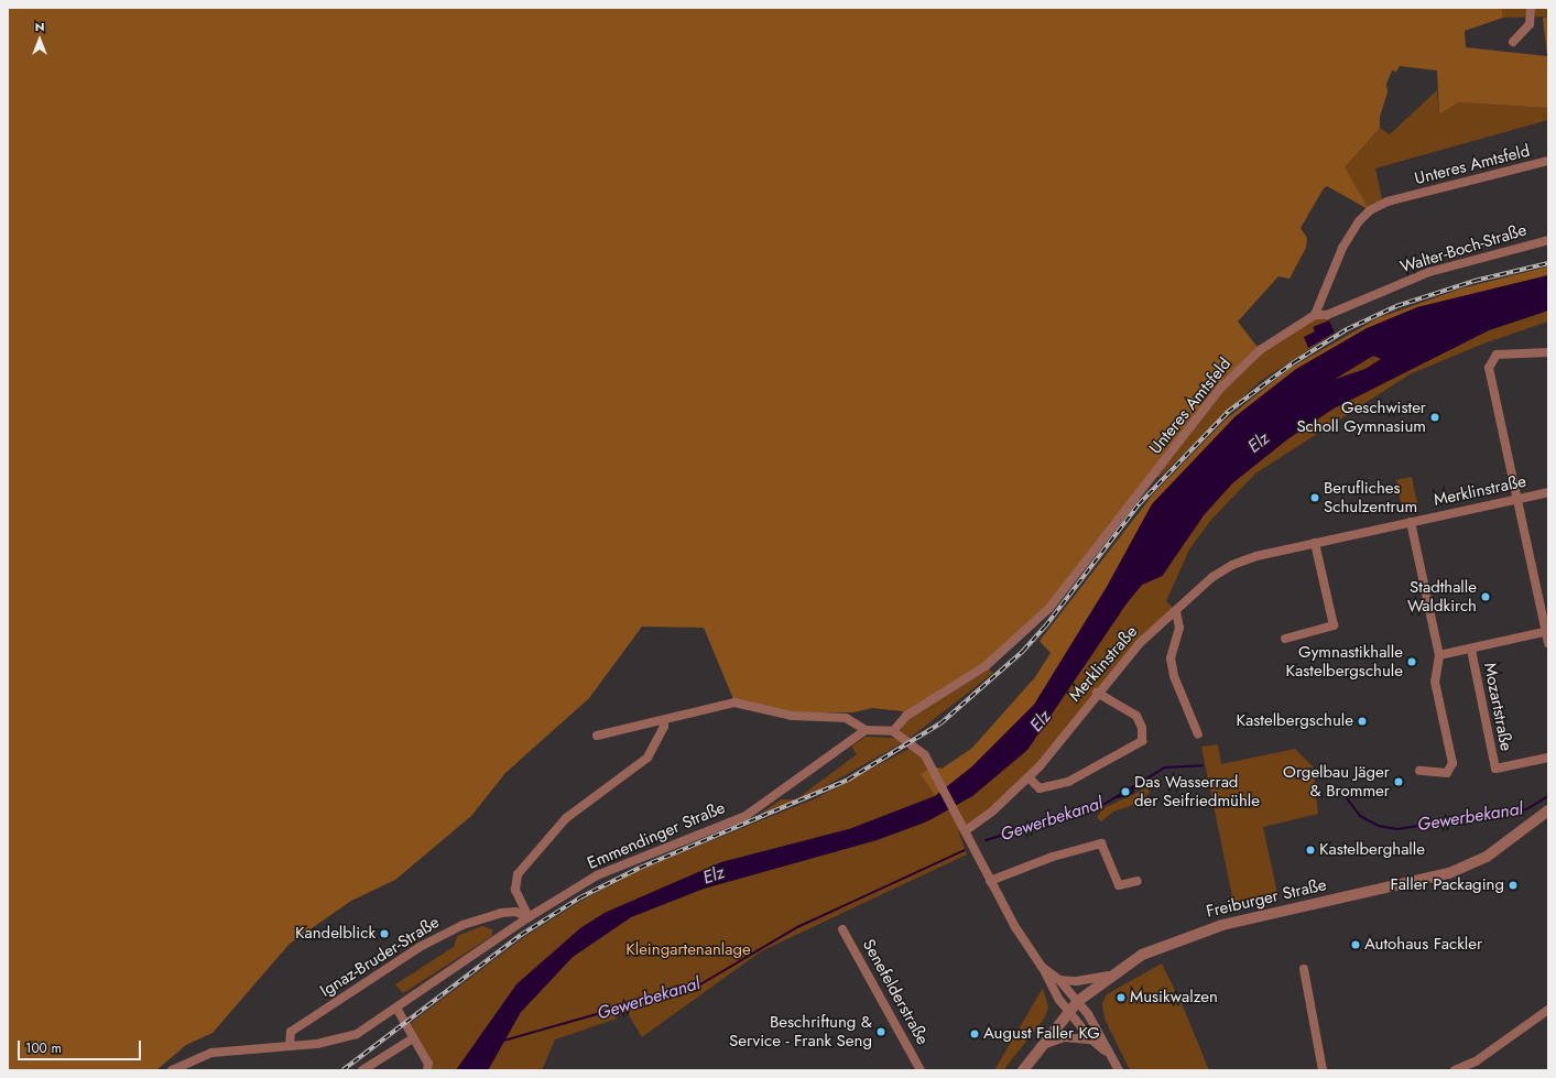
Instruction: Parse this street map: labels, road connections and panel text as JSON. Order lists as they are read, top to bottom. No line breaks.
{"streets":{"street":["Unteres Amtsfeld","Walter-Boch-Straße","Merklinstraße","Mozartstraße","Emmendinger Straße","Freiburger Straße","Ignaz-Bruder-Straße","Senefelderstraße"]},"crossings":[["Unteres Amtsfeld","Walter-Boch-Straße"],["Emmendinger Straße","Ignaz-Bruder-Straße"]],"water":["Elz","Gewerbekanal"],"parks":["Kleingartenanlage"],"places":["Geschwister Scholl Gymnasium","Berufliches Schulzentrum","Stadthalle Waldkirch","Gymnastikhalle Kastelbergschule","Kastelbergschule","Orgelbau Jäger & Brommer","Das Wasserrad der Seifriedmühle","Kastelberghalle","Faller Packaging","Kandelblick","Autohaus Fackler","Musikwalzen","Beschriftung & Service - Frank Seng","August Faller KG"],"scale_bar":"100 m","north":"top"}
